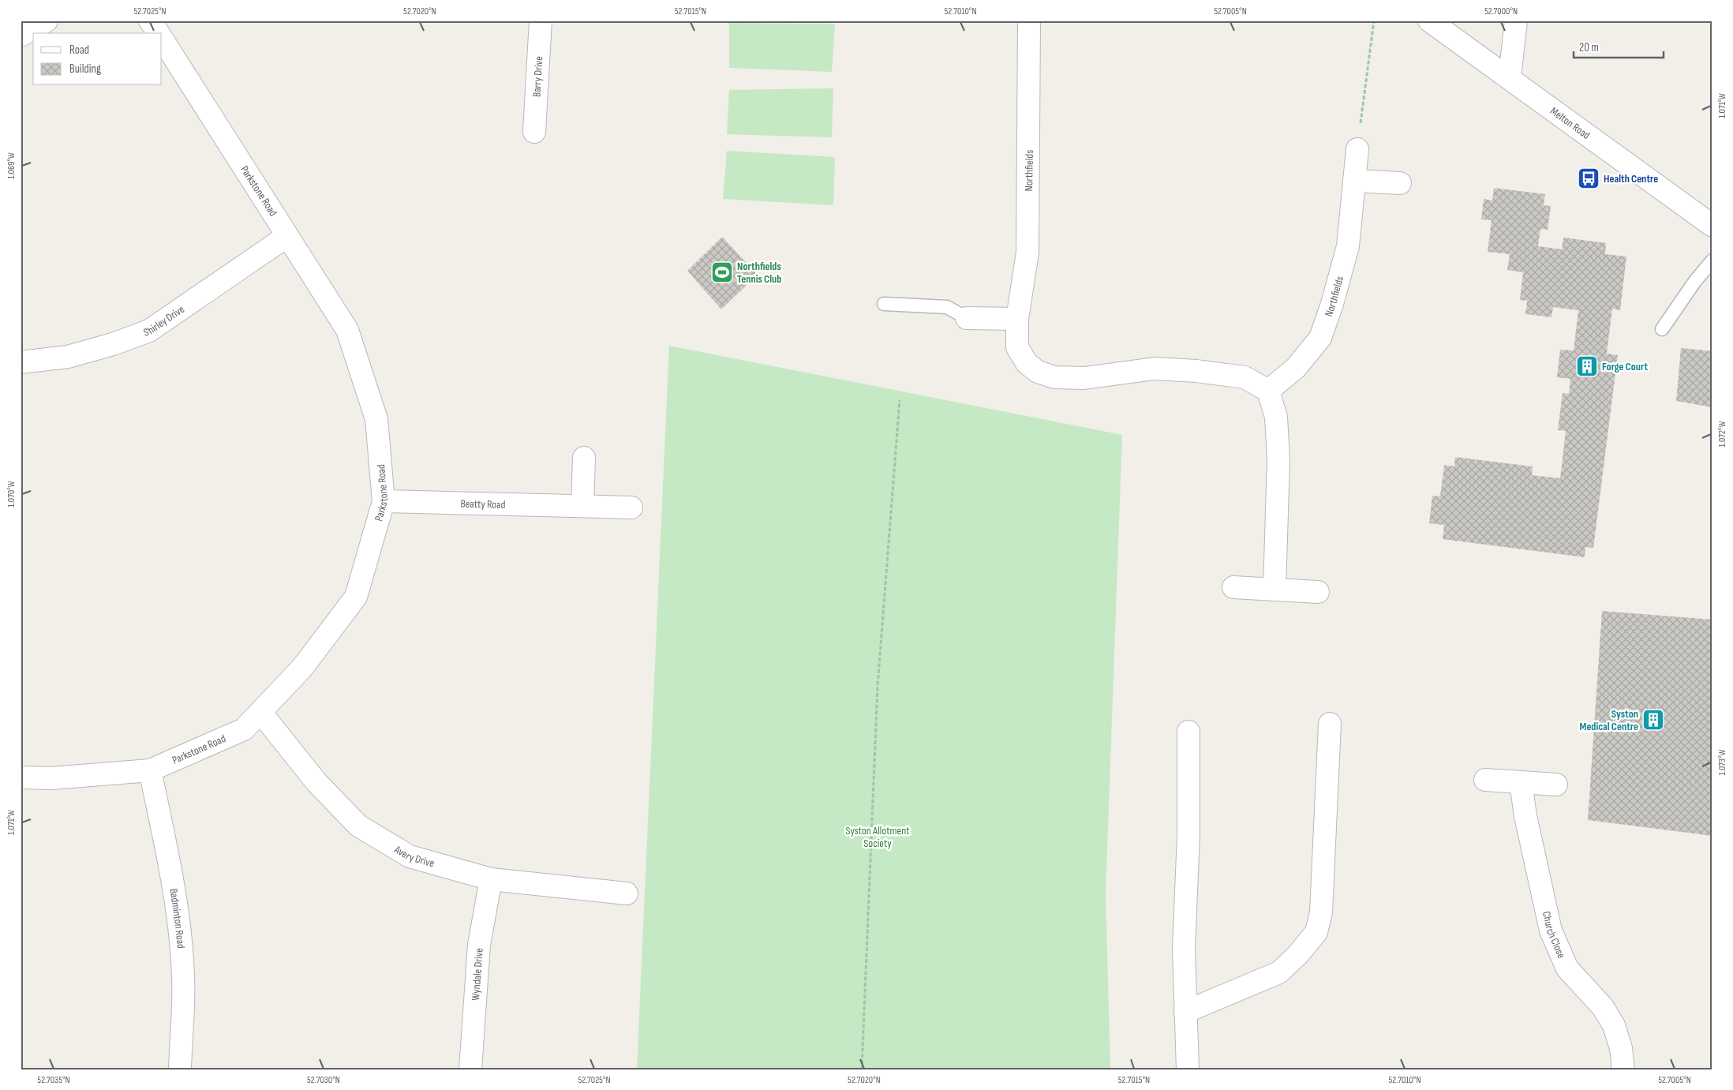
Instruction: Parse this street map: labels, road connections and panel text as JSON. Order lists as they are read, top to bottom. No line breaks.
{"streets":{"street":["Barry Drive","Melton Road","Northfields","Parkstone Road","Shirley Drive","Beatty Road","Avery Drive","Badminton Road","Church Close","Wyndale Drive"]},"crossings":[["Parkstone Road","Shirley Drive"],["Parkstone Road","Beatty Road"],["Parkstone Road","Avery Drive"],["Parkstone Road","Badminton Road"],["Avery Drive","Wyndale Drive"]],"parks":["Syston Allotment Society"],"places":{"bus stop":["Health Centre"],"sports":["Northfields Tennis Club"],"building":["Forge Court","Syston Medical Centre"]},"legend":["Road","Building"],"scale_bar":"20 m","coordinates":["52.7025°N","52.7020°N","52.7015°N","52.7010°N","52.7005°N","52.7000°N","1.071°W","1.069°W","1.072°W","1.070°W","1.073°W","52.7035°N","52.7030°N"]}
